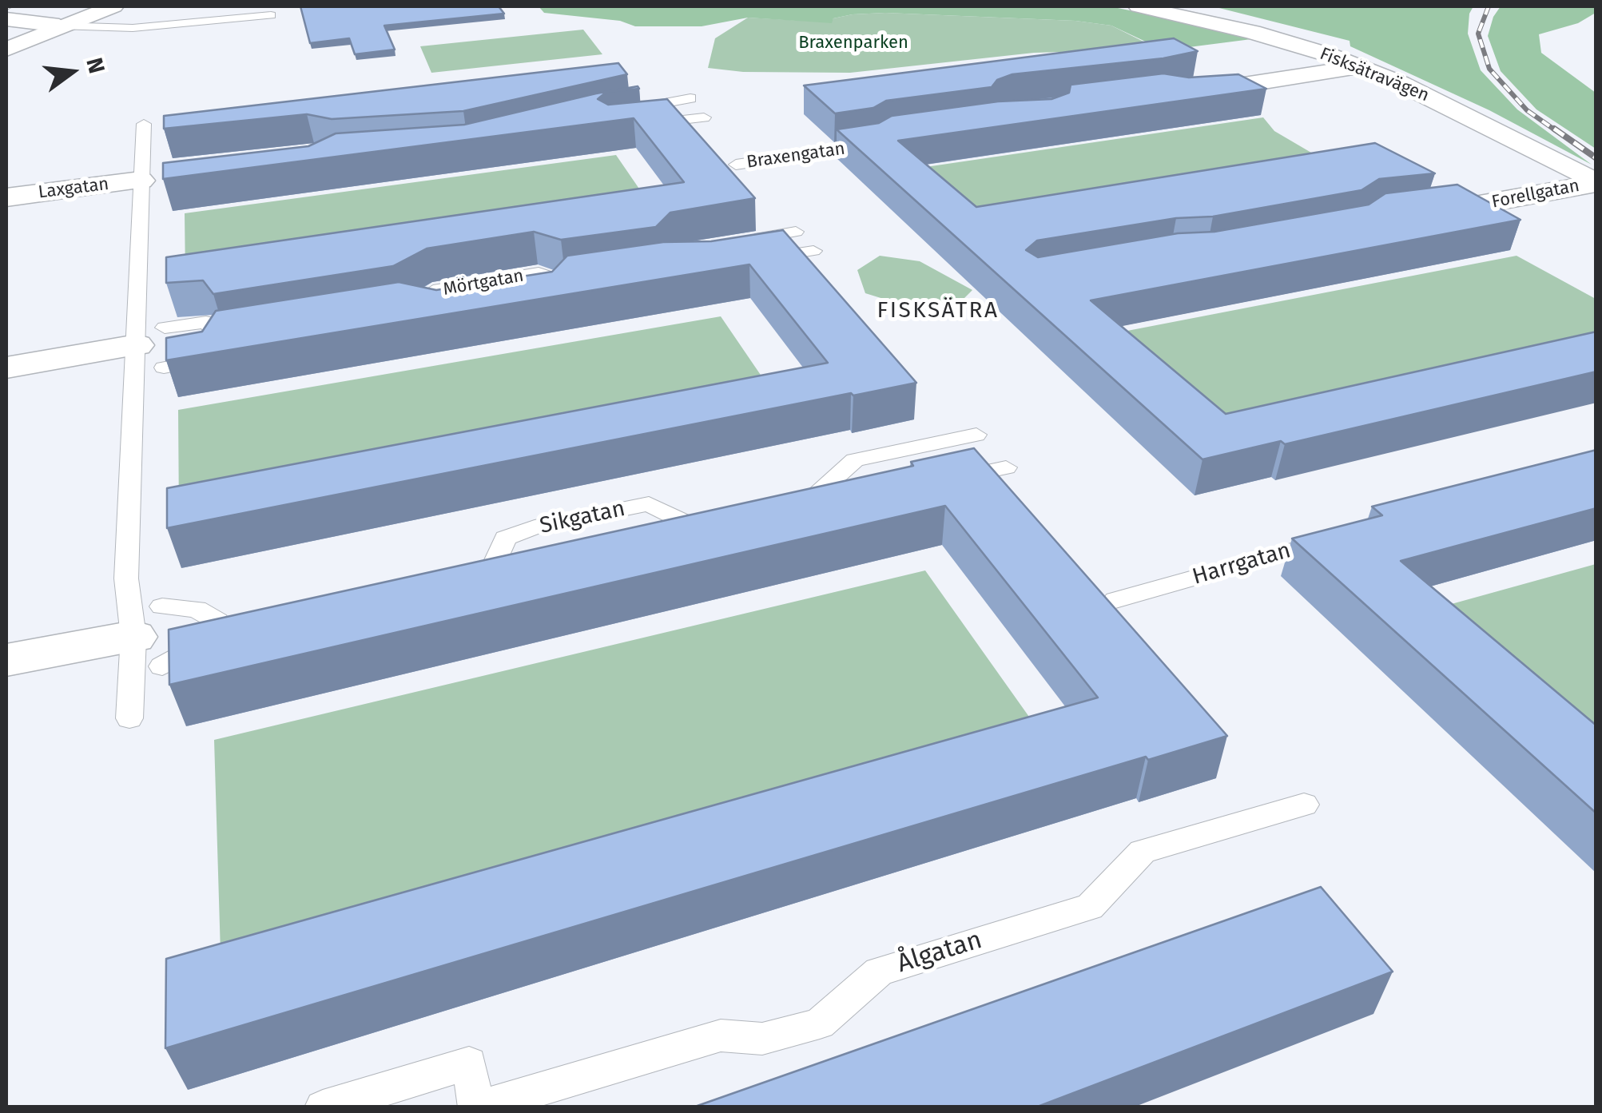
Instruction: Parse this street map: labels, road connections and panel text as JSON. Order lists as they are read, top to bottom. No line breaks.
{"streets":{"street":["Fisksätravägen","Laxgatan","Forellgatan"],"lane":["Braxengatan","Mörtgatan","Sikgatan","Harrgatan","Ålgatan"]},"crossings":[["Fisksätravägen","Forellgatan"]],"districts":["FISKSÄTRA"],"parks":["Braxenparken"],"north":"right"}
